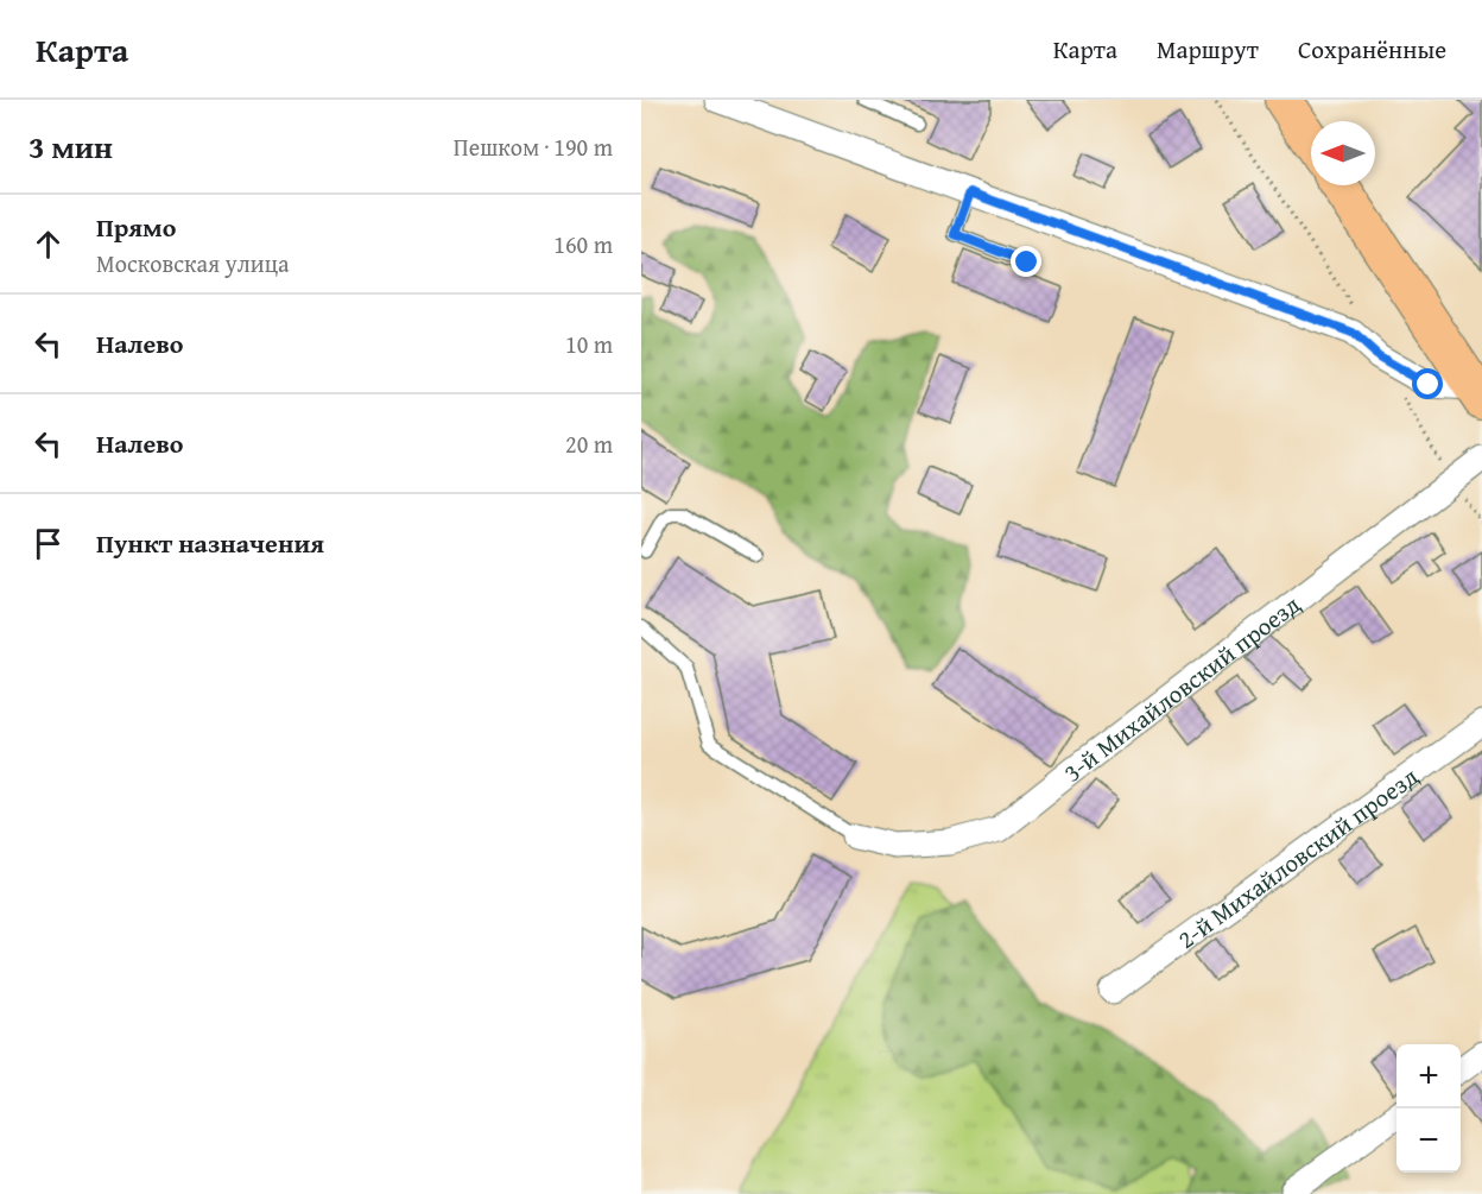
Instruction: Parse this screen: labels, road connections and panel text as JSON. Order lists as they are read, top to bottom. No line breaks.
{"streets":{"street":["3-й Михайловский проезд","2-й Михайловский проезд"]},"north":"left","page":{"header":"Карта","nav":["Карта","Маршрут","Сохранённые"],"heading":["3 мин","Пешком · 190 m"],"list":[["Прямо","Московская улица","160 m"],["Налево","10 m"],["Налево","20 m"],"Пункт назначения"],"map_buttons":["+","−"]}}
